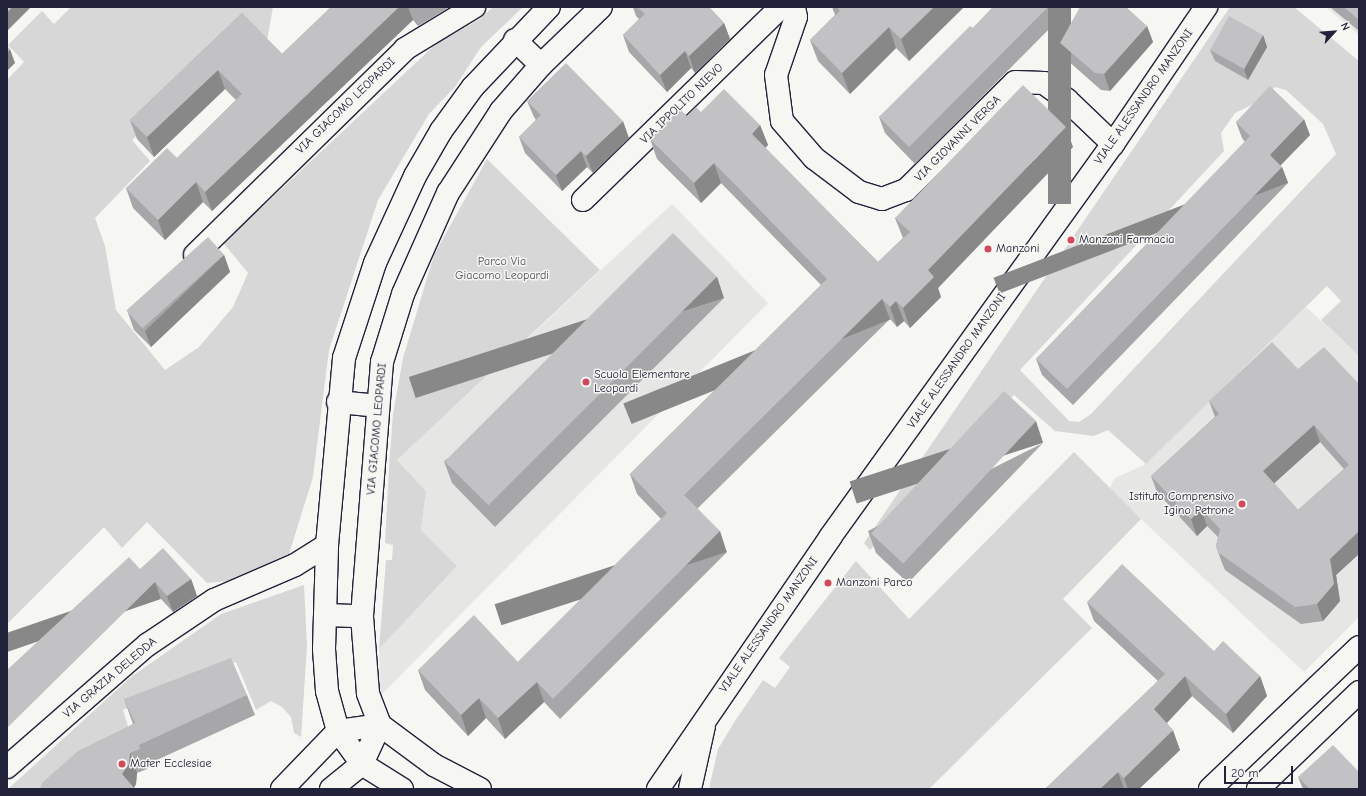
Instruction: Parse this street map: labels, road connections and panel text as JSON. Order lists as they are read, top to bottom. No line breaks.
{"streets":{"street":["VIALE ALESSANDRO MANZONI","VIA IPPOLITO NIEVO","VIA GIACOMO LEOPARDI","VIA GIOVANNI VERGA","VIA GRAZIA DELEDDA"]},"crossings":[["VIALE ALESSANDRO MANZONI","VIA GIOVANNI VERGA"]],"parks":["Parco Via Giacomo Leopardi"],"places":["Manzoni Farmacia","Manzoni","Scuola Elementare Leopardi","Istituto Comprensivo Igino Petrone","Manzoni Parco","Mater Ecclesiae"],"scale_bar":"20 m","north":"top right"}
